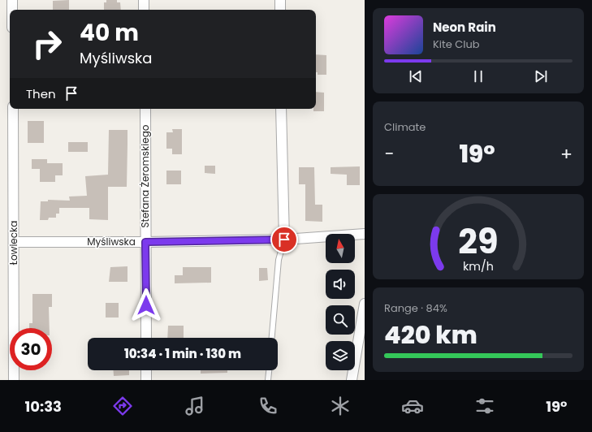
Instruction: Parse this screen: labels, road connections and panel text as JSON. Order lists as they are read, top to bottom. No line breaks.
{"streets":{"street":["Stefana Żeromskiego","Myśliwska","Łowiecka"]},"crossings":[["Stefana Żeromskiego","Myśliwska"],["Myśliwska","Łowiecka"]],"north":"top","page":{"turn":["40 m","Myśliwska"],"song":["Neon Rain","Kite Club"],"then":"Then","tile":["Climate",["Range · 84%","420 km"]],"heat":["−","19°","+"],"limit":"30","trip":"10:34 · 1 min · 130 m","tabs":["10:33","19°"],"gauge":["29","km/h"]}}
